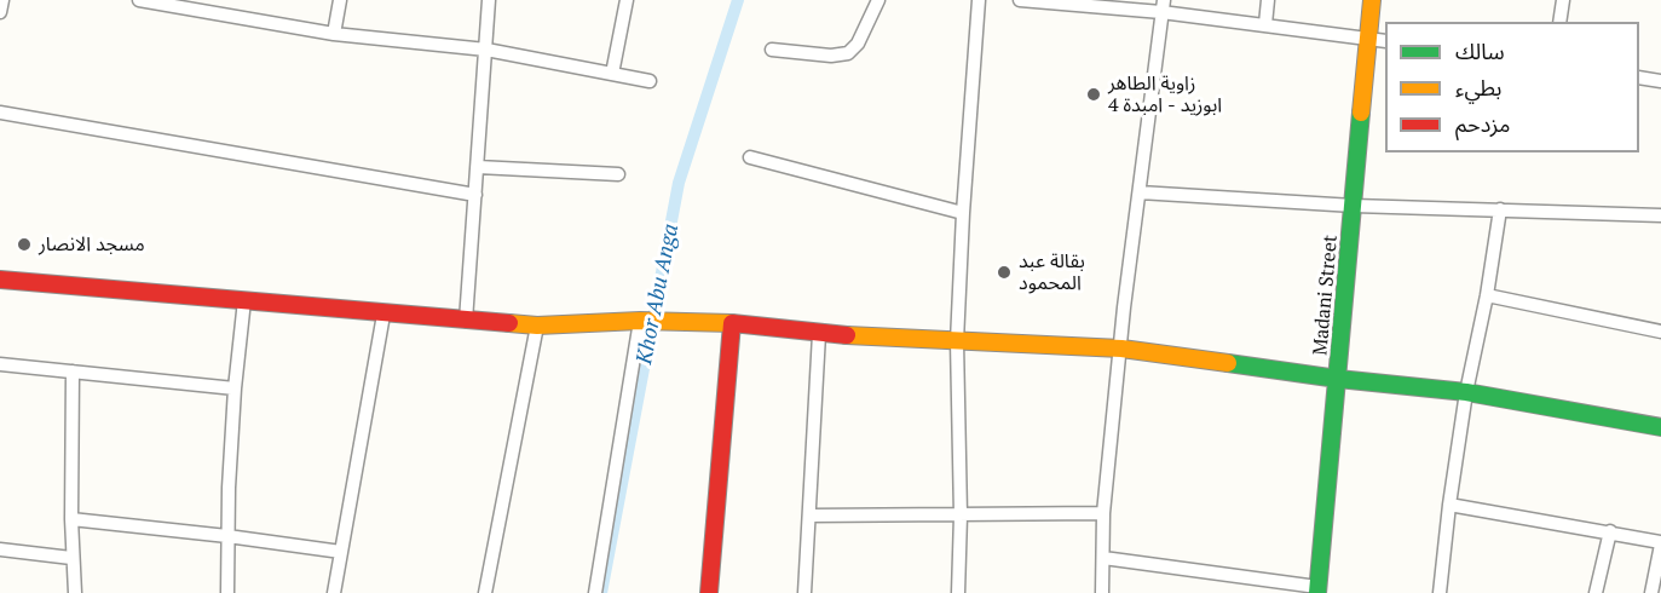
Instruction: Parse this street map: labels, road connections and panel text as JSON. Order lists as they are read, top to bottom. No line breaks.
{"streets":{"street":["Madani Street"]},"water":["Khor Abu Anga"],"places":["زاوية الطاهر ابوزيد - امبدة 4","مسجد الانصار","بقالة عبد المحمود"],"legend":["سالك","بطيء","مزدحم"]}
